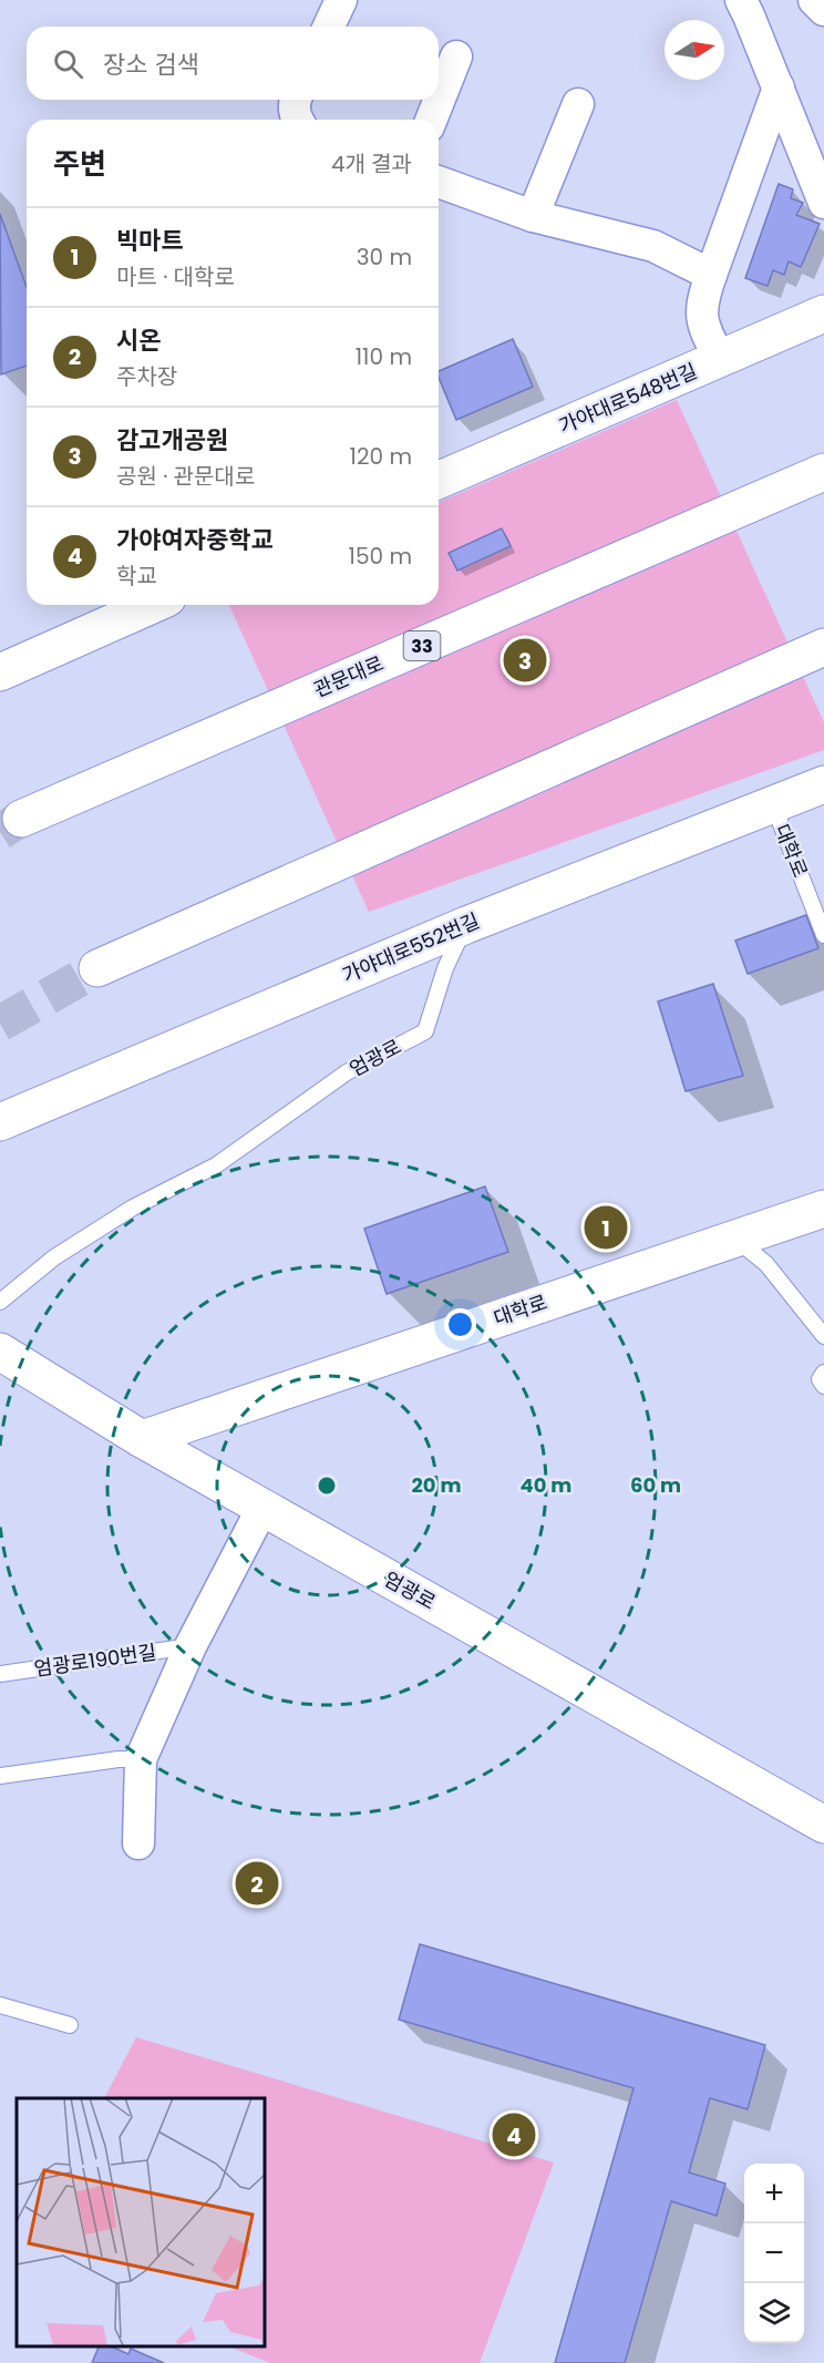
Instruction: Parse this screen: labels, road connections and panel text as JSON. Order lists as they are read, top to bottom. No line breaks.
{"streets":{"main road":["가야대로548번길","33","관문대로","대학로","가야대로552번길","엄광로"],"street":["엄광로190번길"]},"crossings":[["대학로","가야대로552번길"],["대학로","엄광로"],["가야대로552번길","엄광로"],["엄광로","엄광로190번길"]],"north":"right","page":{"search":"장소 검색","heading":["주변","4개 결과"],"list":[{"mark":"1","name":"빅마트","note":"마트 · 대학로","value":"30 m"},{"mark":"2","name":"시온","note":"주차장","value":"110 m"},{"mark":"3","name":"감고개공원","note":"공원 · 관문대로","value":"120 m"},{"mark":"4","name":"가야여자중학교","note":"학교","value":"150 m"}],"pins":["3","1","2","4"],"map_buttons":["+","−"]},"rings":["20 m","40 m","60 m"]}
